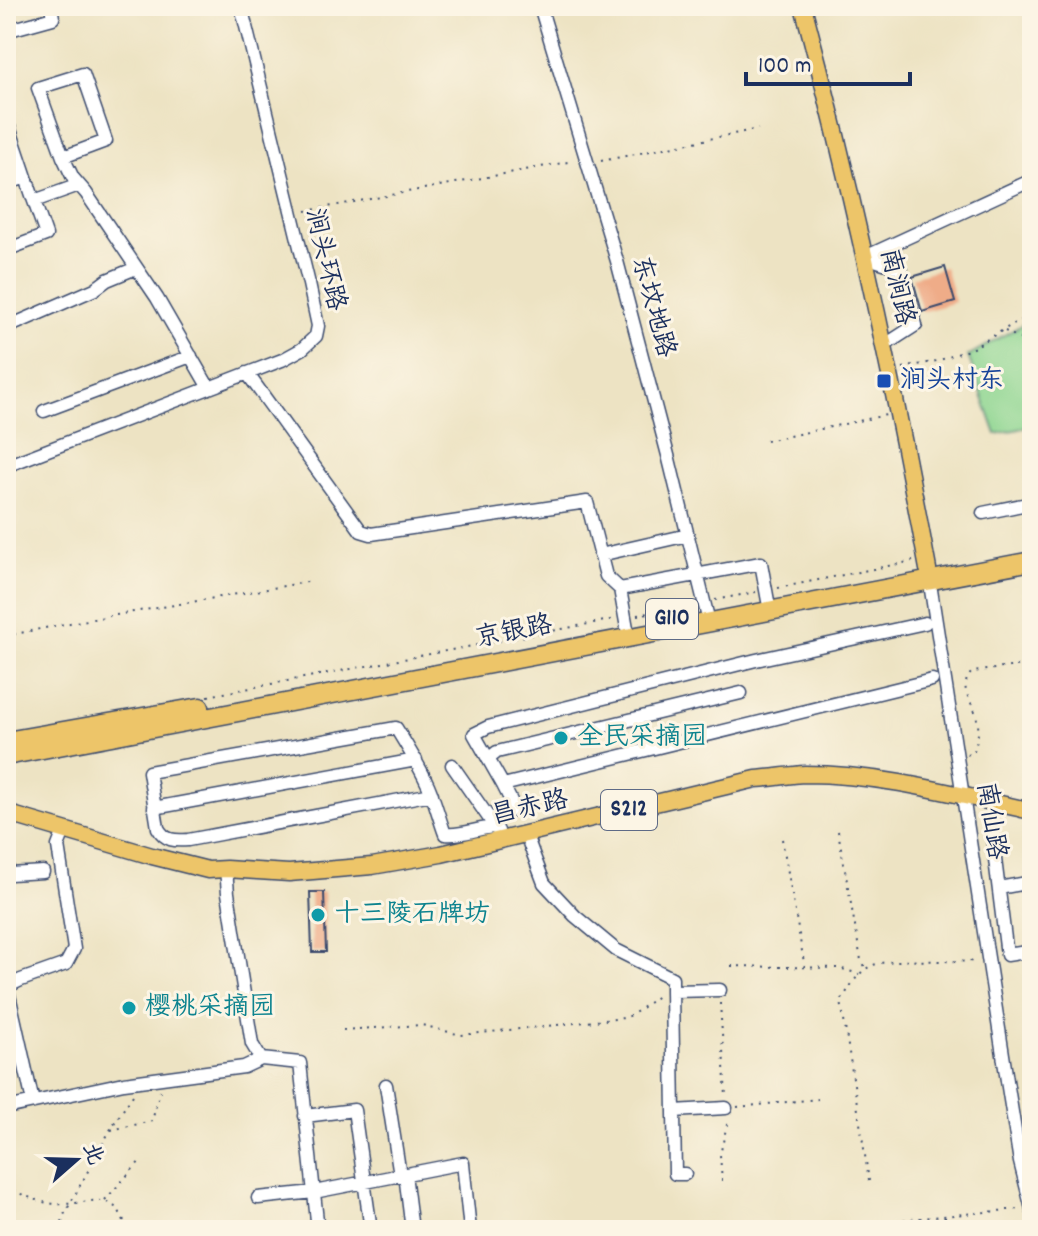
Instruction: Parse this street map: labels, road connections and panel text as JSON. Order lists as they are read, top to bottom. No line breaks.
{"streets":{"highway":["G110","京银路"],"main road":["南涧路","昌赤路","S212"],"street":["涧头环路","东坟地路","南仙路"]},"crossings":[["南涧路","京银路"],["南涧路","南仙路"],["东坟地路","京银路"],["京银路","南仙路"],["昌赤路","南仙路"]],"places":{"transit":["涧头村东"],"other":["全民采摘园","十三陵石牌坊","樱桃采摘园"]},"scale_bar":"100 m","north":"right"}
